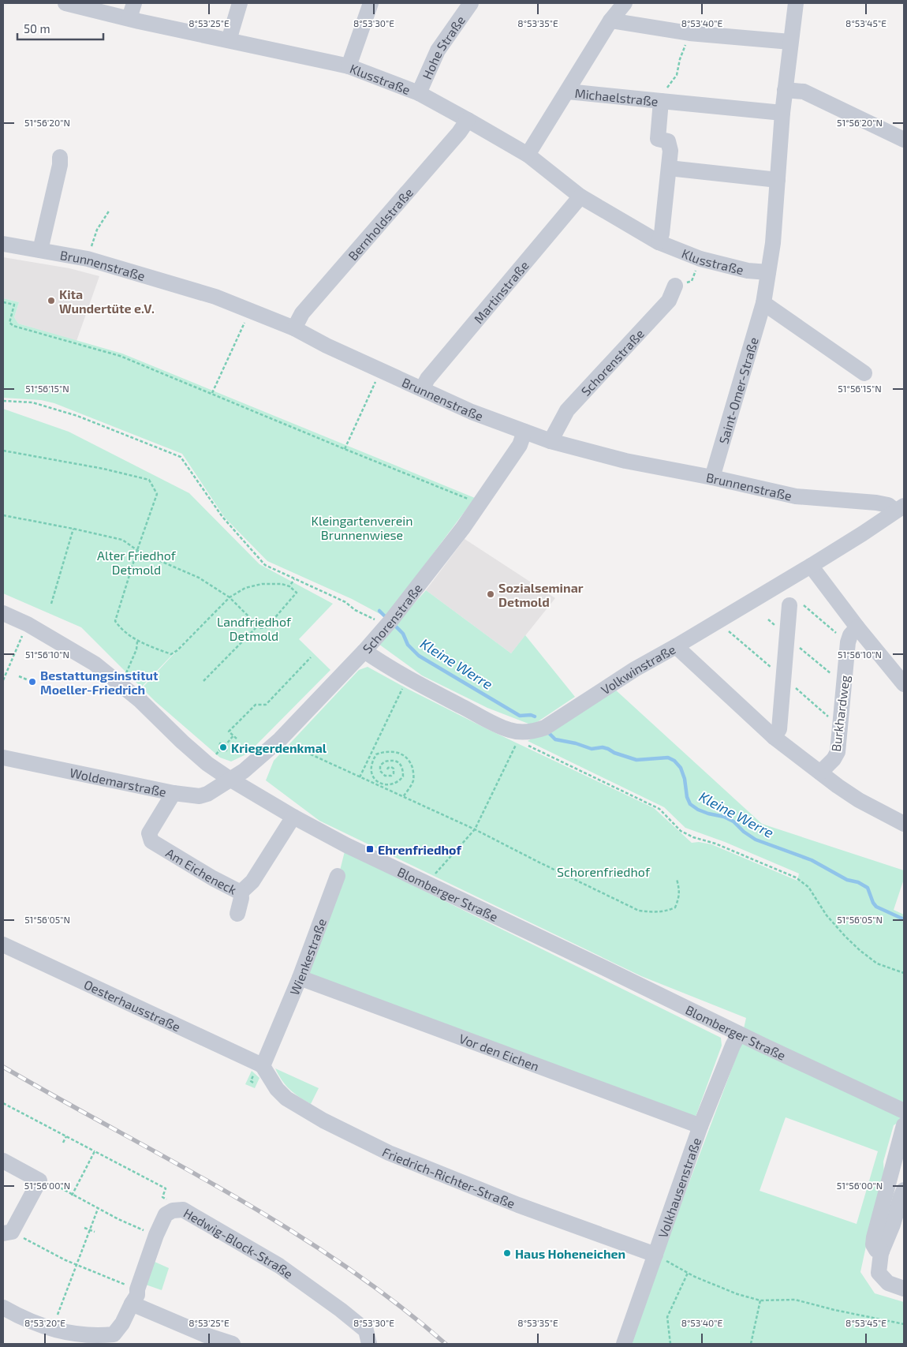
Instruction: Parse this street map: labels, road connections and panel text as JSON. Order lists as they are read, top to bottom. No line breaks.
{"streets":{"street":["Hohe Straße","Klusstraße","Michaelstraße","Bernholdstraße","Brunnenstraße","Martinstraße","Schorenstraße","Saint-Omer-Straße","Volkwinstraße","Burkhardweg","Woldemarstraße","Am Eicheneck","Blomberger Straße","Wienkestraße","Oesterhausstraße","Vor den Eichen","Friedrich-Richter-Straße","Volkhausenstraße","Hedwig-Block-Straße"]},"crossings":[["Hohe Straße","Klusstraße"],["Klusstraße","Michaelstraße"],["Klusstraße","Bernholdstraße"],["Klusstraße","Martinstraße"],["Klusstraße","Saint-Omer-Straße"],["Bernholdstraße","Brunnenstraße"],["Brunnenstraße","Martinstraße"],["Brunnenstraße","Schorenstraße"],["Brunnenstraße","Saint-Omer-Straße"],["Brunnenstraße","Volkwinstraße"],["Schorenstraße","Volkwinstraße"],["Schorenstraße","Woldemarstraße"],["Schorenstraße","Blomberger Straße"],["Woldemarstraße","Am Eicheneck"],["Woldemarstraße","Blomberger Straße"],["Am Eicheneck","Blomberger Straße"],["Blomberger Straße","Volkhausenstraße"],["Wienkestraße","Oesterhausstraße"],["Wienkestraße","Vor den Eichen"],["Wienkestraße","Friedrich-Richter-Straße"],["Oesterhausstraße","Friedrich-Richter-Straße"],["Vor den Eichen","Volkhausenstraße"],["Friedrich-Richter-Straße","Volkhausenstraße"]],"water":["Kleine Werre"],"parks":["Kleingartenverein Brunnenwiese","Alter Friedhof Detmold","Landfriedhof Detmold","Schorenfriedhof"],"places":{"other":["Kita Wundertüte e.V.","Sozialseminar Detmold","Bestattungsinstitut Moeller-Friedrich","Kriegerdenkmal","Haus Hoheneichen"],"transit":["Ehrenfriedhof"]},"scale_bar":"50 m","coordinates":["8°53'25\"E","8°53'30\"E","8°53'35\"E","8°53'40\"E","8°53'45\"E","51°56'20\"N","51°56'15\"N","51°56'10\"N","51°56'05\"N","51°56'00\"N","8°53'20\"E"]}
